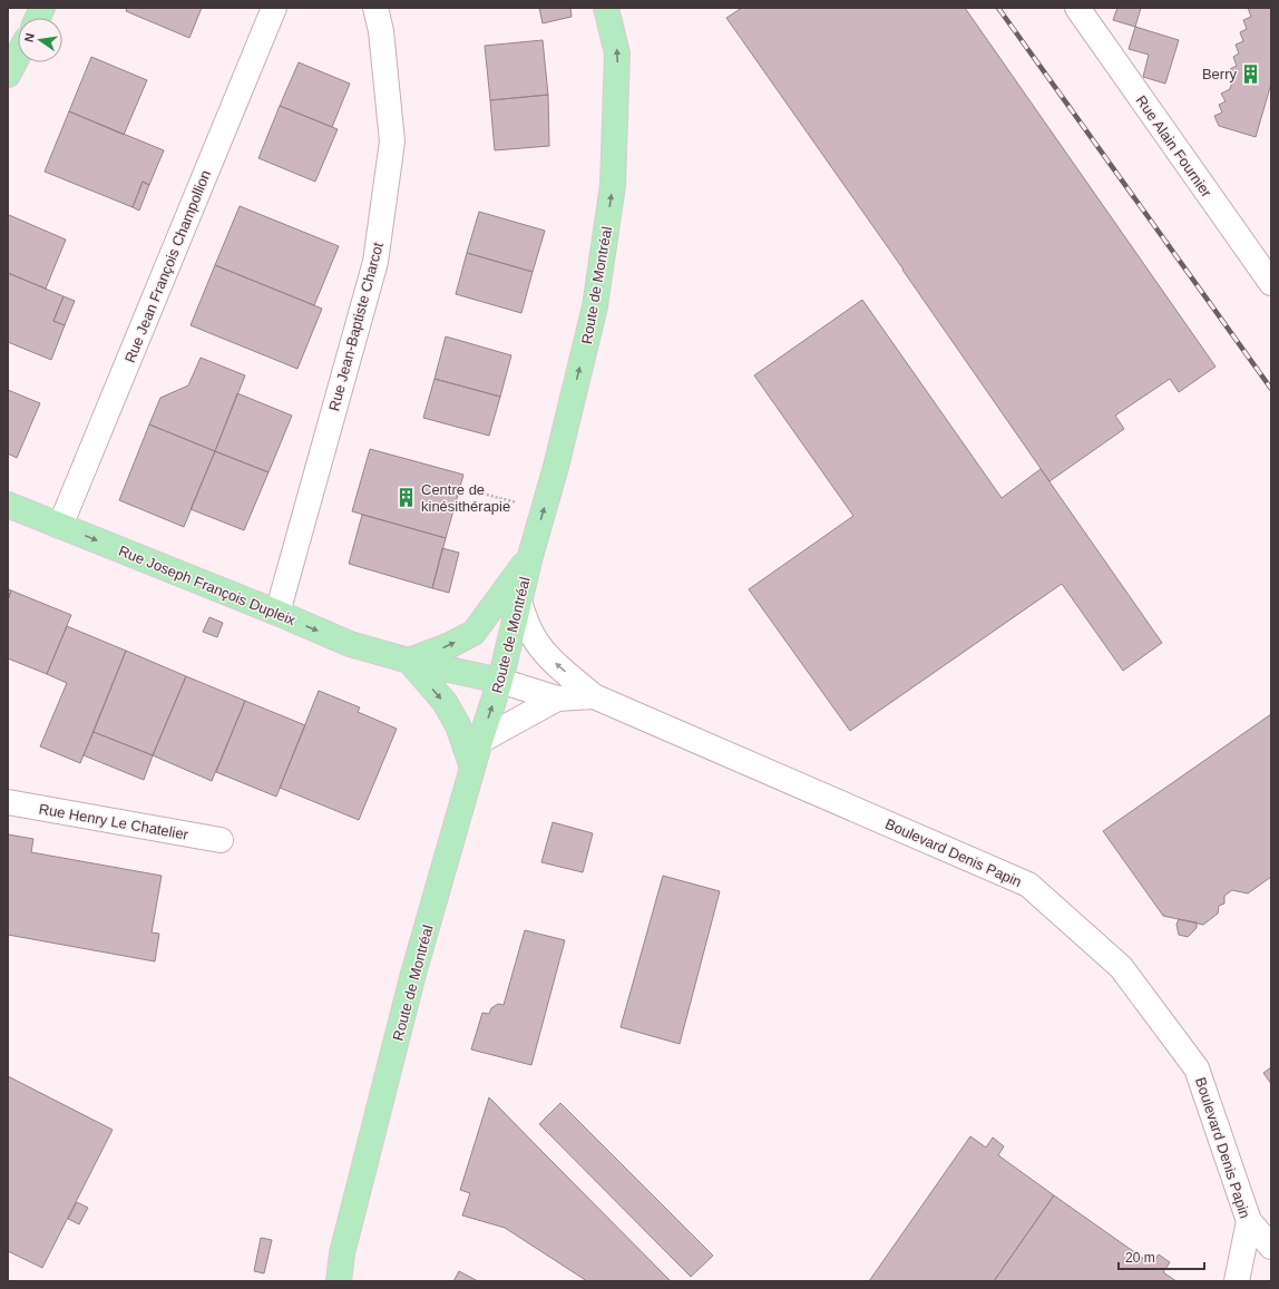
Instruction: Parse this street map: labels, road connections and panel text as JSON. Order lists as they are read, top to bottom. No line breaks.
{"streets":{"main road":["Route de Montréal","Rue Joseph François Dupleix"],"street":["Rue Alain Fournier","Rue Jean François Champollion","Rue Jean-Baptiste Charcot","Rue Henry Le Chatelier","Boulevard Denis Papin"]},"crossings":[["Rue Jean François Champollion","Rue Joseph François Dupleix"],["Route de Montréal","Rue Joseph François Dupleix"],["Route de Montréal","Boulevard Denis Papin"],["Rue Jean-Baptiste Charcot","Rue Joseph François Dupleix"],["Rue Joseph François Dupleix","Boulevard Denis Papin"]],"one_way":["Route de Montréal","Rue Joseph François Dupleix"],"places":{"building":["Berry","Centre de kinésithérapie"]},"scale_bar":"20 m","north":"left"}
